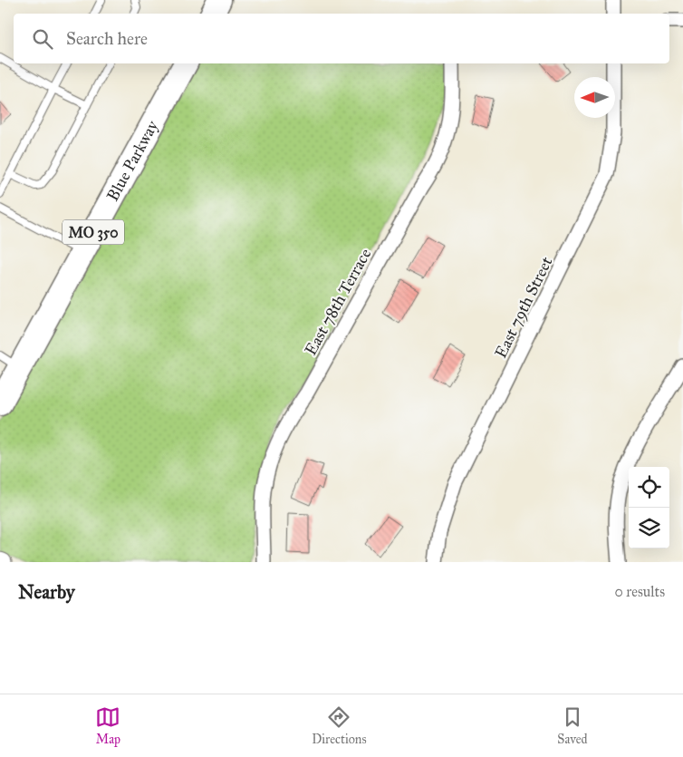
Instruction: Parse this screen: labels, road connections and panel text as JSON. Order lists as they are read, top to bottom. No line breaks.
{"streets":{"highway":["Blue Parkway","MO 350"],"street":["East 78th Terrace","East 79th Street"]},"north":"left","page":{"search":"Search here","heading":["Nearby","0 results"],"nav":["Map","Directions","Saved"]}}
